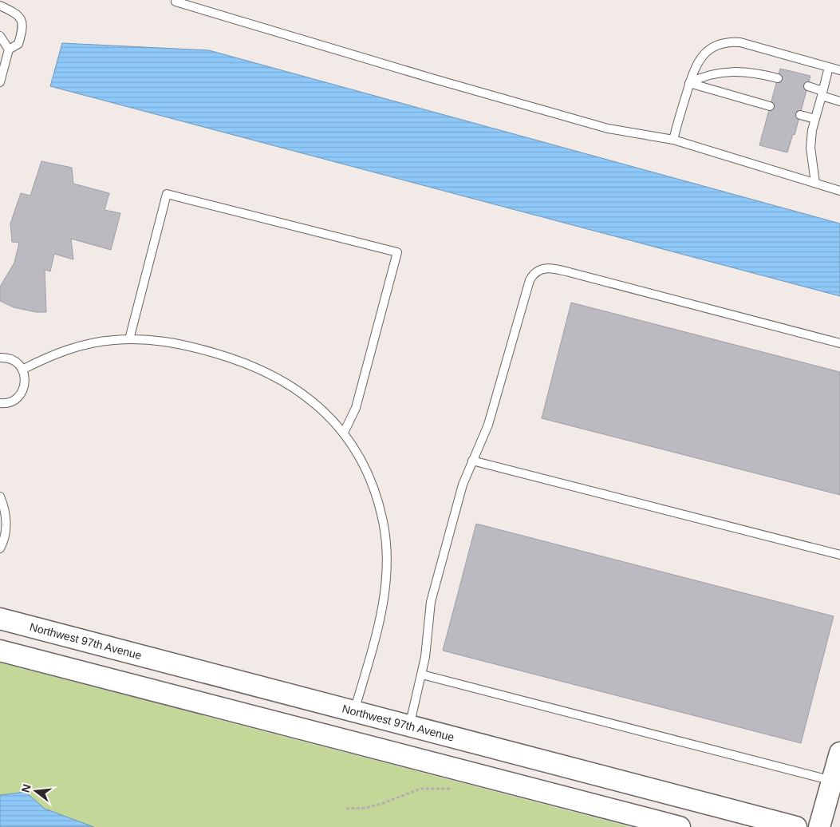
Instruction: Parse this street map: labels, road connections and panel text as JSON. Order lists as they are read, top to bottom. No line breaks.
{"streets":{"street":["Northwest 97th Avenue"]},"north":"left"}
